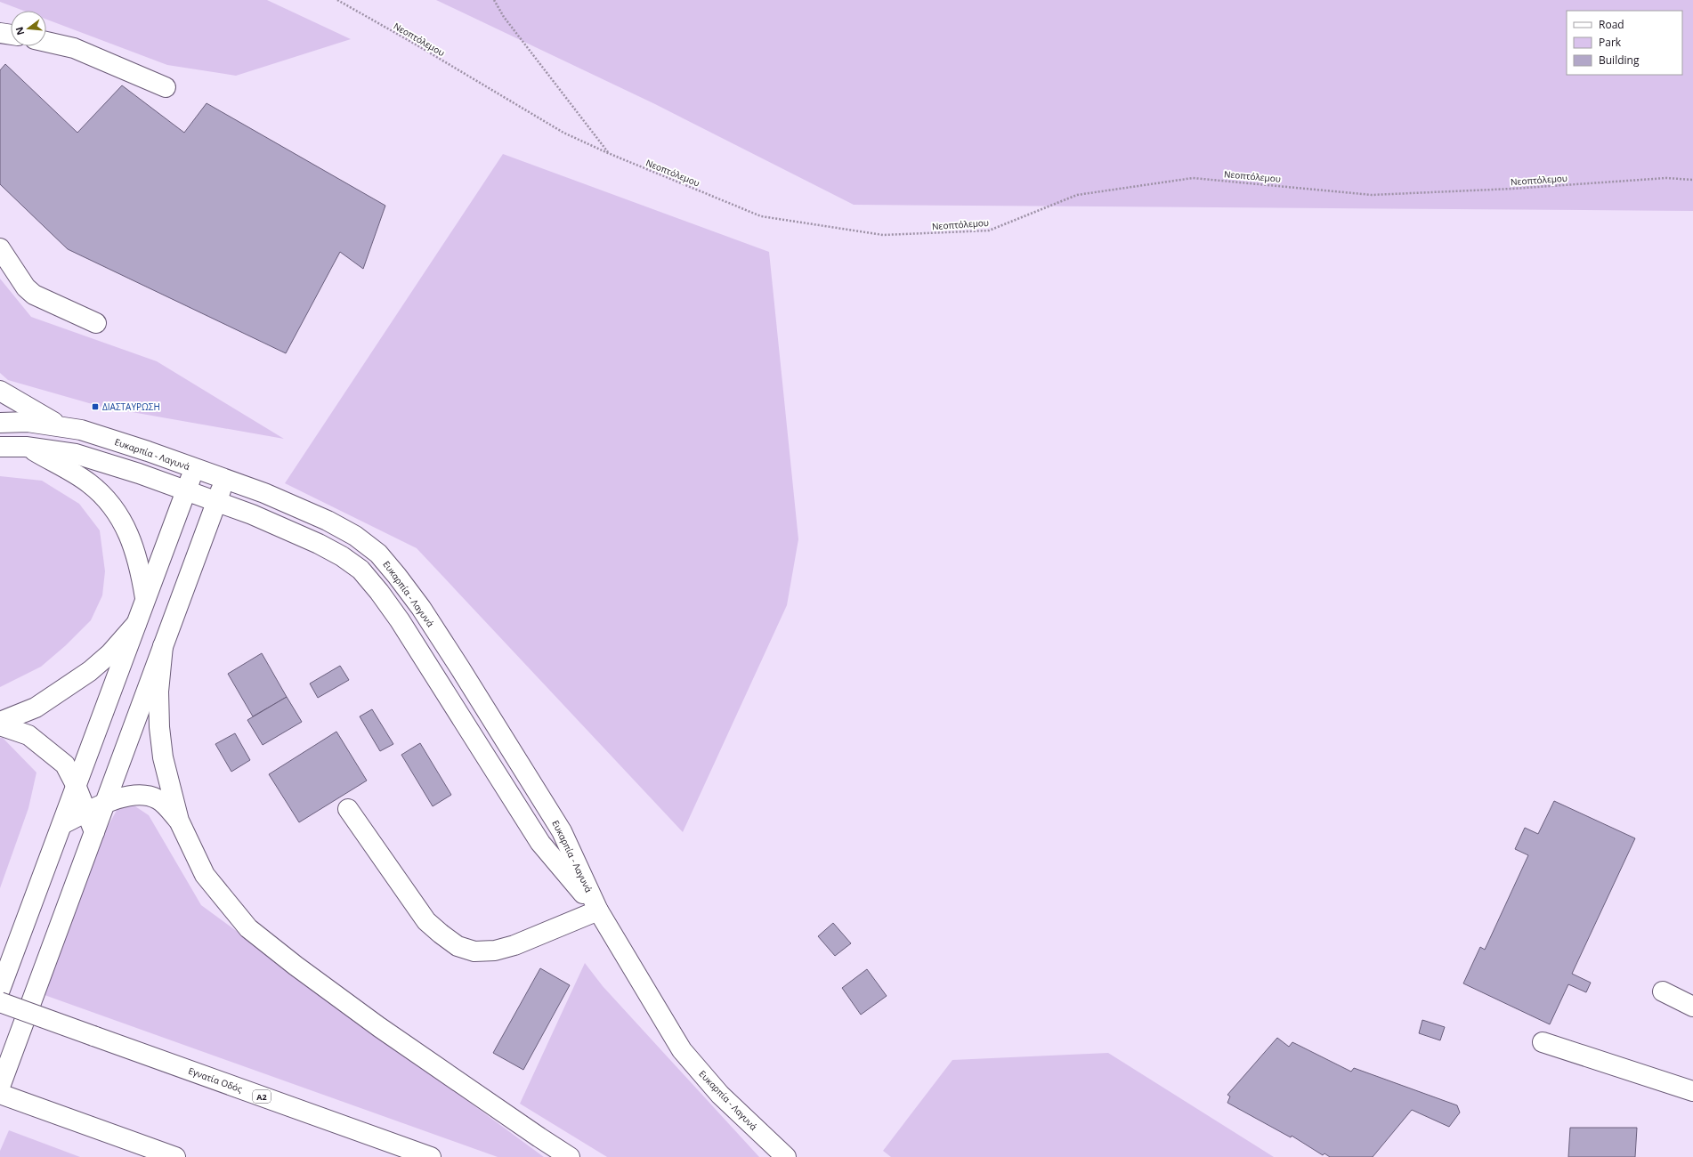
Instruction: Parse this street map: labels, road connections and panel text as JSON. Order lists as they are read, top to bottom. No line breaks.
{"streets":{"main road":["Ευκαρπία - Λαγυνά","Εγνατία Οδός","Α2"],"path":["Νεοπτόλεμου"]},"places":{"transit":["ΔΙΑΣΤΑΥΡΩΣΗ"]},"legend":["Road","Park","Building"],"north":"left"}
